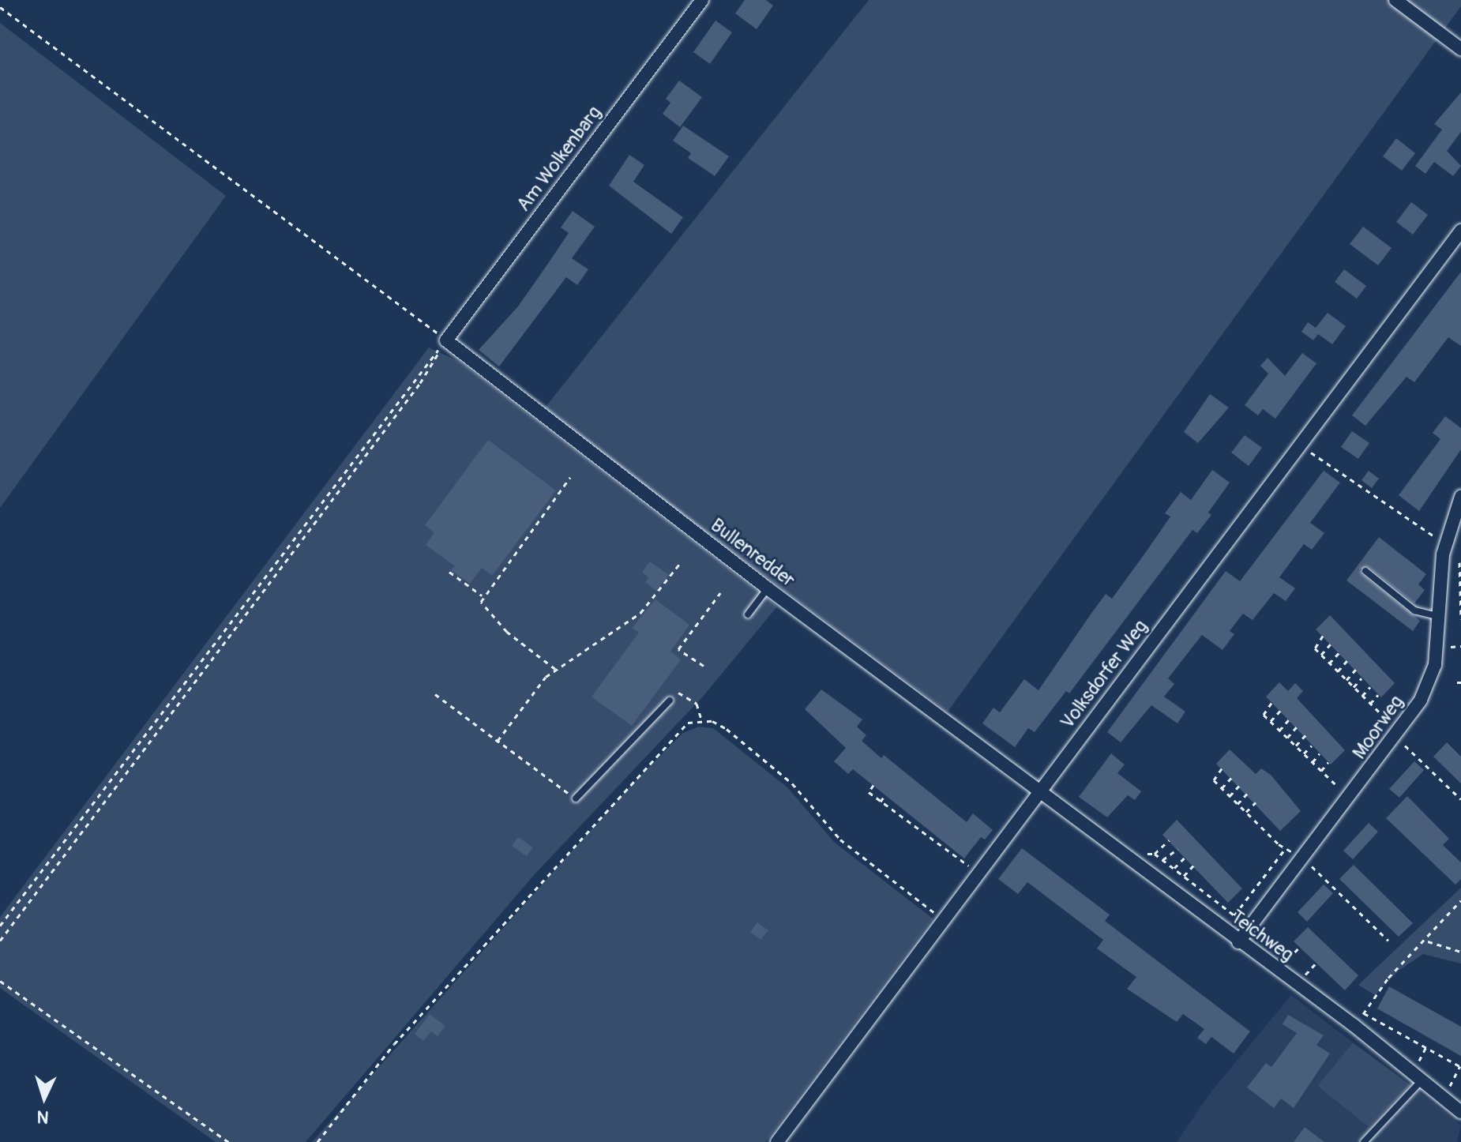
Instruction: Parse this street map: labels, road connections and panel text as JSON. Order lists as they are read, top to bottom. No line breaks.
{"streets":{"street":["Am Wolkenbarg","Bullenredder","Volksdorfer Weg","Moorweg","Teichweg"]},"crossings":[["Am Wolkenbarg","Bullenredder"],["Bullenredder","Volksdorfer Weg"],["Bullenredder","Teichweg"],["Volksdorfer Weg","Teichweg"],["Moorweg","Teichweg"]],"north":"bottom"}
